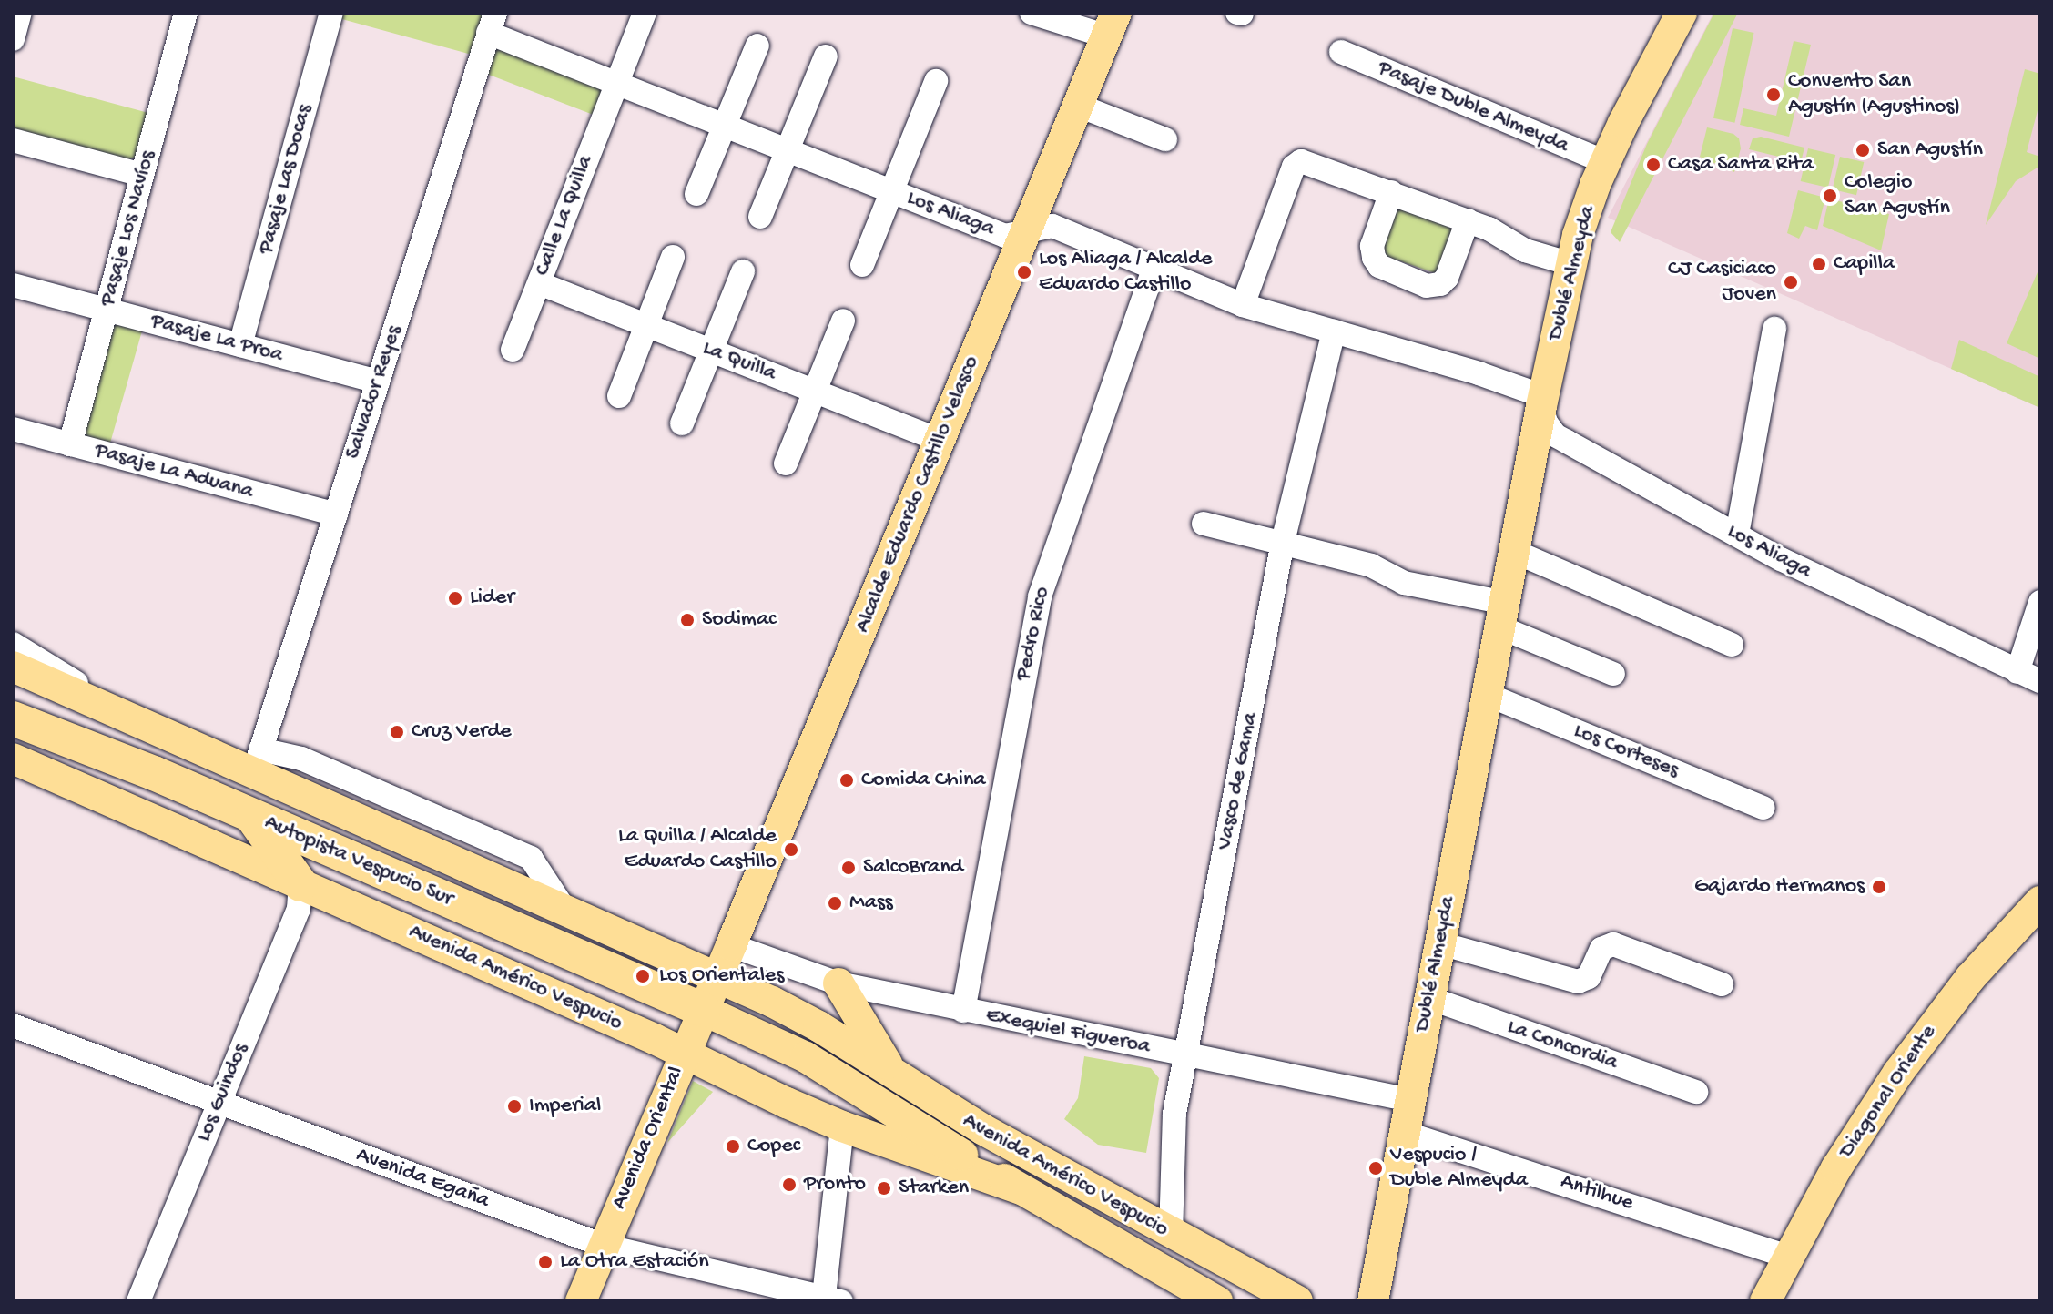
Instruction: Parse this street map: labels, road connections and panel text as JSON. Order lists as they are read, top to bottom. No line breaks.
{"streets":{"highway":["Autopista Vespucio Sur"],"main road":["Dublé Almeyda","Alcalde Eduardo Castillo Velasco","Avenida Américo Vespucio","Diagonal Oriente","Avenida Oriental"],"street":["Pasaje Duble Almeyda","Pasaje Las Docas","Los Aliaga","Calle La Quilla","Pasaje Los Navíos","Pasaje La Proa","La Quilla","Salvador Reyes","Pasaje La Aduana","Pedro Rico","Los Corteses","Vasco de Gama","Exequiel Figueroa","La Concordia","Los Guindos","Avenida Egaña","Antilhue"]},"crossings":[["Pasaje Duble Almeyda","Dublé Almeyda"],["Pasaje Las Docas","Pasaje La Proa"],["Los Aliaga","Calle La Quilla"],["Los Aliaga","Dublé Almeyda"],["Los Aliaga","Salvador Reyes"],["Los Aliaga","Alcalde Eduardo Castillo Velasco"],["Los Aliaga","Pedro Rico"],["Los Aliaga","Vasco de Gama"],["Calle La Quilla","La Quilla"],["Pasaje Los Navíos","Pasaje La Proa"],["Pasaje Los Navíos","Pasaje La Aduana"],["Dublé Almeyda","Los Corteses"],["Dublé Almeyda","Exequiel Figueroa"],["Dublé Almeyda","La Concordia"],["Dublé Almeyda","Antilhue"],["Pasaje La Proa","Salvador Reyes"],["La Quilla","Alcalde Eduardo Castillo Velasco"],["Salvador Reyes","Pasaje La Aduana"],["Salvador Reyes","Avenida Américo Vespucio"],["Alcalde Eduardo Castillo Velasco","Avenida Américo Vespucio"],["Alcalde Eduardo Castillo Velasco","Exequiel Figueroa"],["Alcalde Eduardo Castillo Velasco","Avenida Oriental"],["Pedro Rico","Exequiel Figueroa"],["Vasco de Gama","Avenida Américo Vespucio"],["Vasco de Gama","Exequiel Figueroa"],["Autopista Vespucio Sur","Avenida Américo Vespucio"],["Autopista Vespucio Sur","Avenida Oriental"],["Avenida Américo Vespucio","Los Guindos"],["Avenida Américo Vespucio","Avenida Oriental"],["Diagonal Oriente","Antilhue"],["Los Guindos","Avenida Egaña"],["Avenida Oriental","Avenida Egaña"]],"places":["Convento San Agustín (Agustinos)","San Agustín","Casa Santa Rita","Colegio San Agustín","Capilla","Los Aliaga / Alcalde Eduardo Castillo","CJ Casiciaco Joven","Lider","Sodimac","Cruz Verde","Comida China","La Quilla / Alcalde Eduardo Castillo","SalcoBrand","Gajardo Hermanos","Mass","Los Orientales","Imperial","Copec","Vespucio / Duble Almeyda","Pronto","Starken","La Otra Estación"]}
